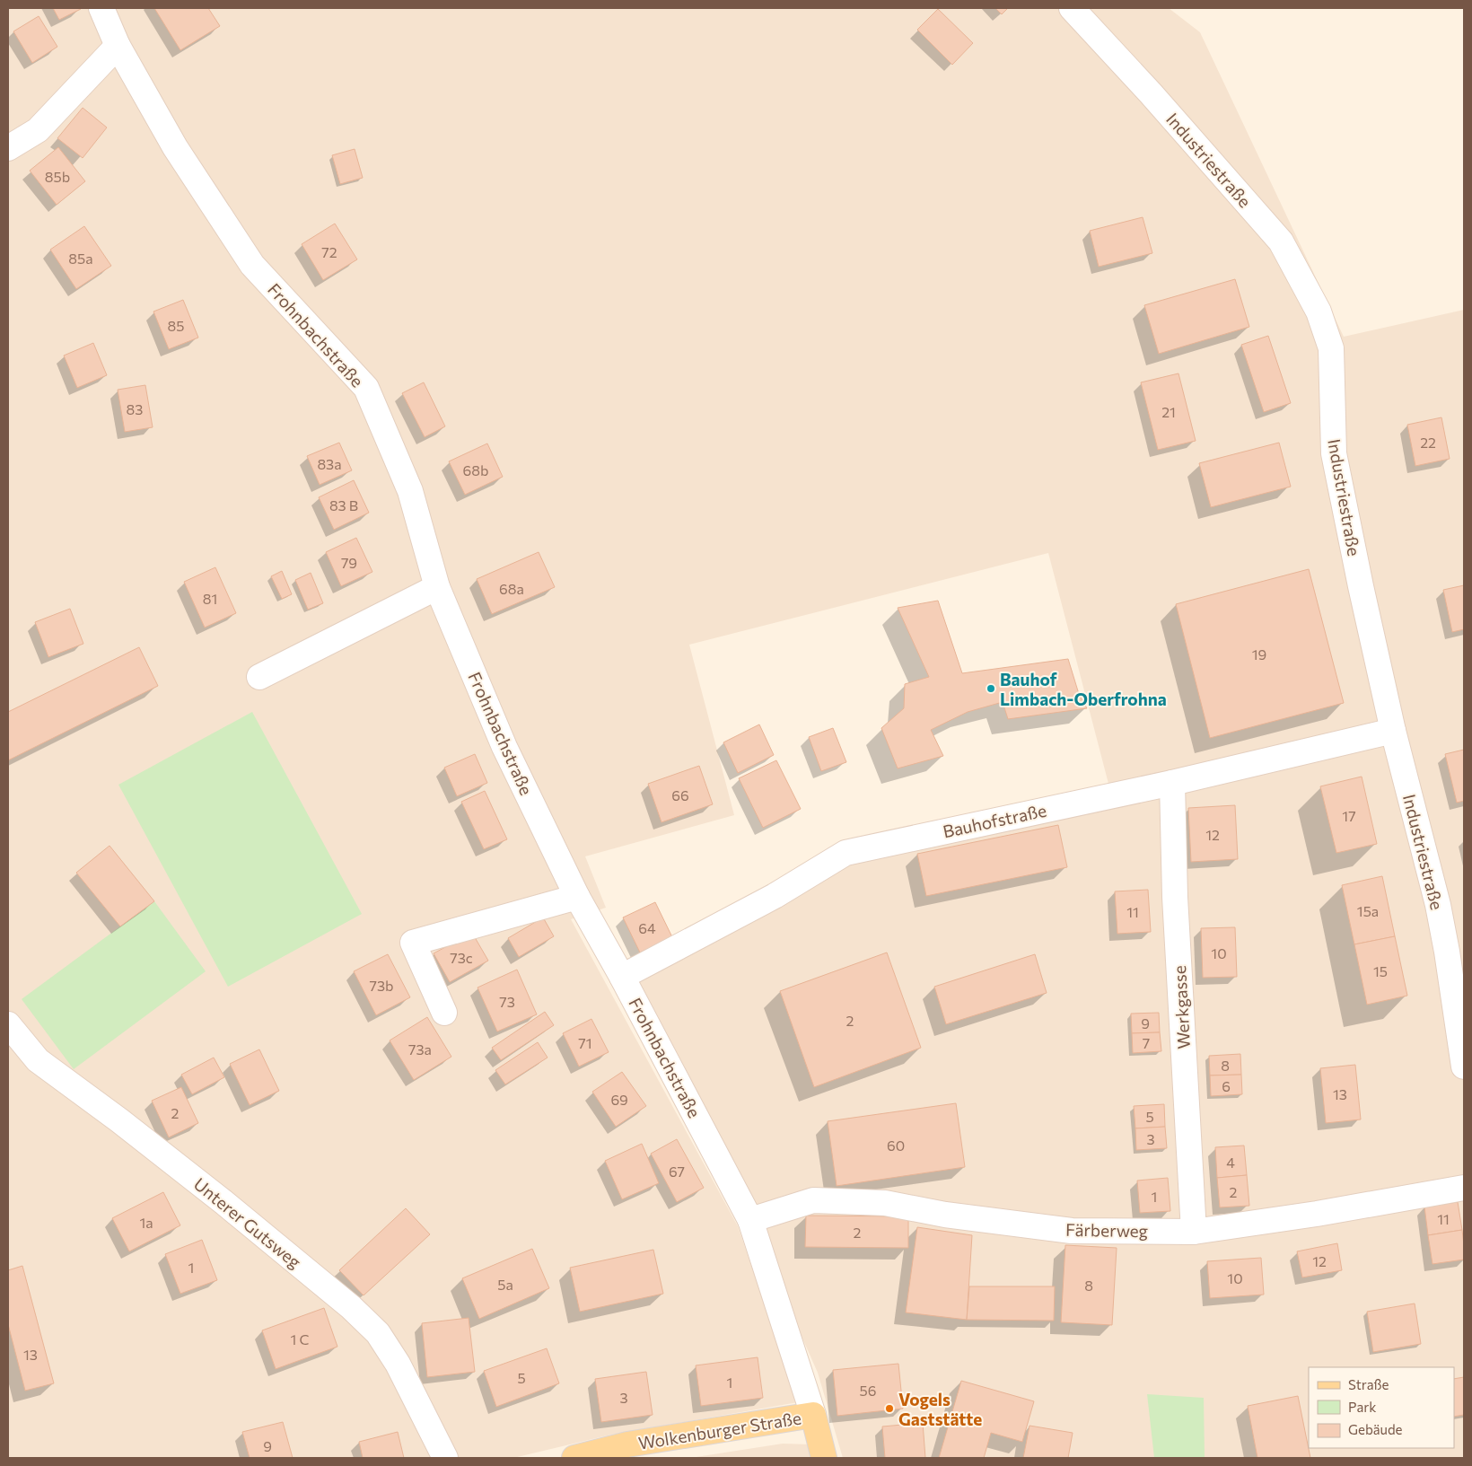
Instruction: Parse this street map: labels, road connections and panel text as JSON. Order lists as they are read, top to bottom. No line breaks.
{"streets":{"main road":["Frohnbachstraße","Wolkenburger Straße"],"street":["Industriestraße","Bauhofstraße","Werkgasse","Unterer Gutsweg","Färberweg"]},"crossings":[["Industriestraße","Bauhofstraße"],["Frohnbachstraße","Bauhofstraße"],["Frohnbachstraße","Färberweg"],["Frohnbachstraße","Wolkenburger Straße"],["Bauhofstraße","Werkgasse"],["Werkgasse","Färberweg"]],"places":["Bauhof Limbach-Oberfrohna","Vogels Gaststätte"],"house_numbers":["85b","72","85a","85","83","21","22","83a","68b","83 B","79","68a","81","19","66","17","12","15a","11","64","10","73c","15","73b","73","2","9","71","7","73a","8","6","13","69","2","5","3","60","4","67","2","1","11","1a","2","12","1","10","5a","8","1 C","13","5","1","56","3","9"],"legend":["Straße","Park","Gebäude"]}
